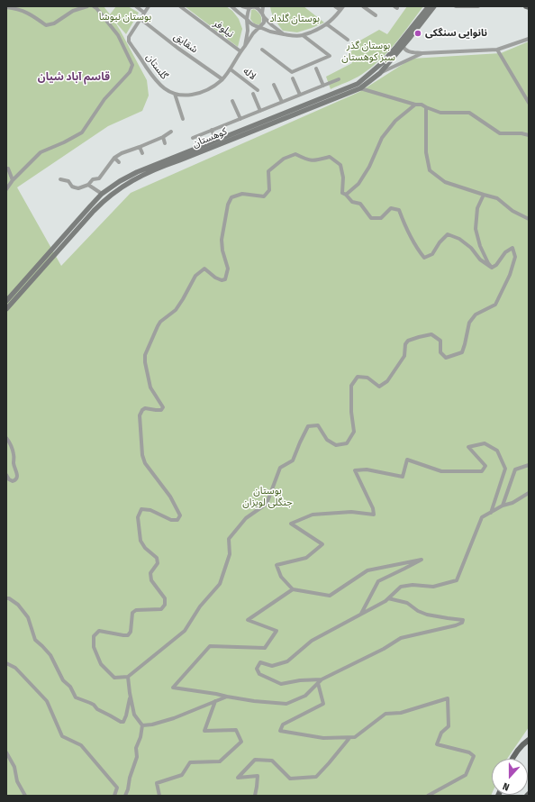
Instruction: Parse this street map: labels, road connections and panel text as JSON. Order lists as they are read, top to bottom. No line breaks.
{"streets":{"main road":["کوهستان"],"street":["نیلوفر","شقایق","گلستان","لاله"]},"crossings":[["نیلوفر","گلستان"],["شقایق","گلستان"],["گلستان","لاله"]],"districts":["قاسم آباد شیان"],"parks":["بوستان نیوشا","بوستان گلداد","بوستان گذر سبز کوهستان","بوستان جنگلی لویزان"],"places":["نانوایی سنگکی"],"north":"bottom"}
